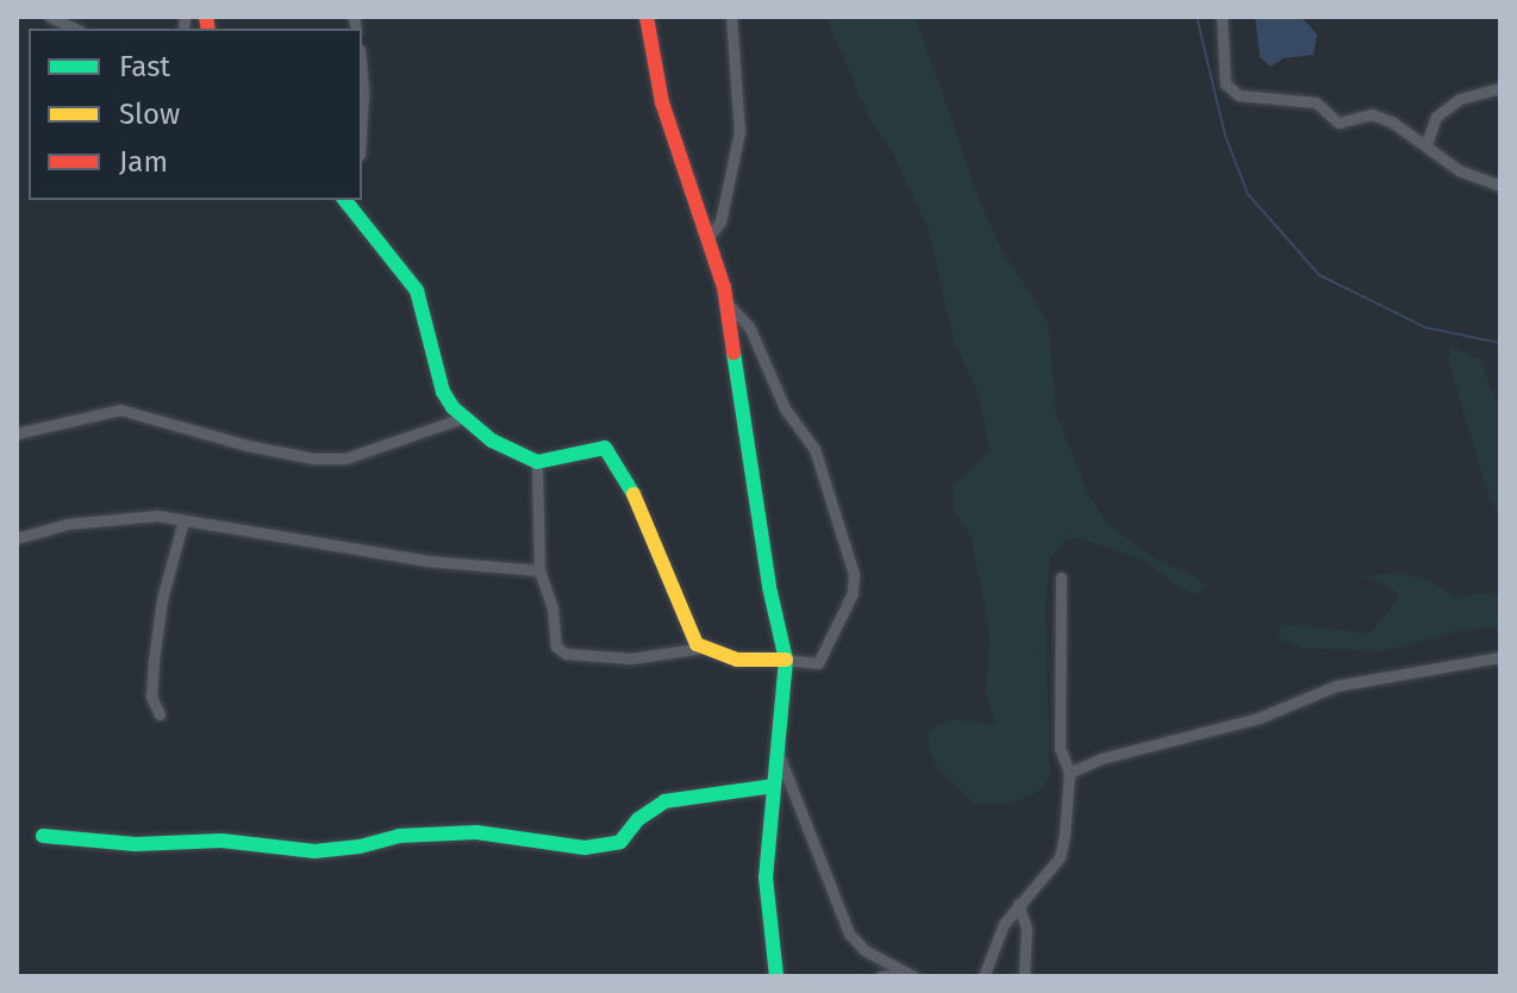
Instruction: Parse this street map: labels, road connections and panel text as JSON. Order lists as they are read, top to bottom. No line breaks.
{"legend":["Fast","Slow","Jam"]}
